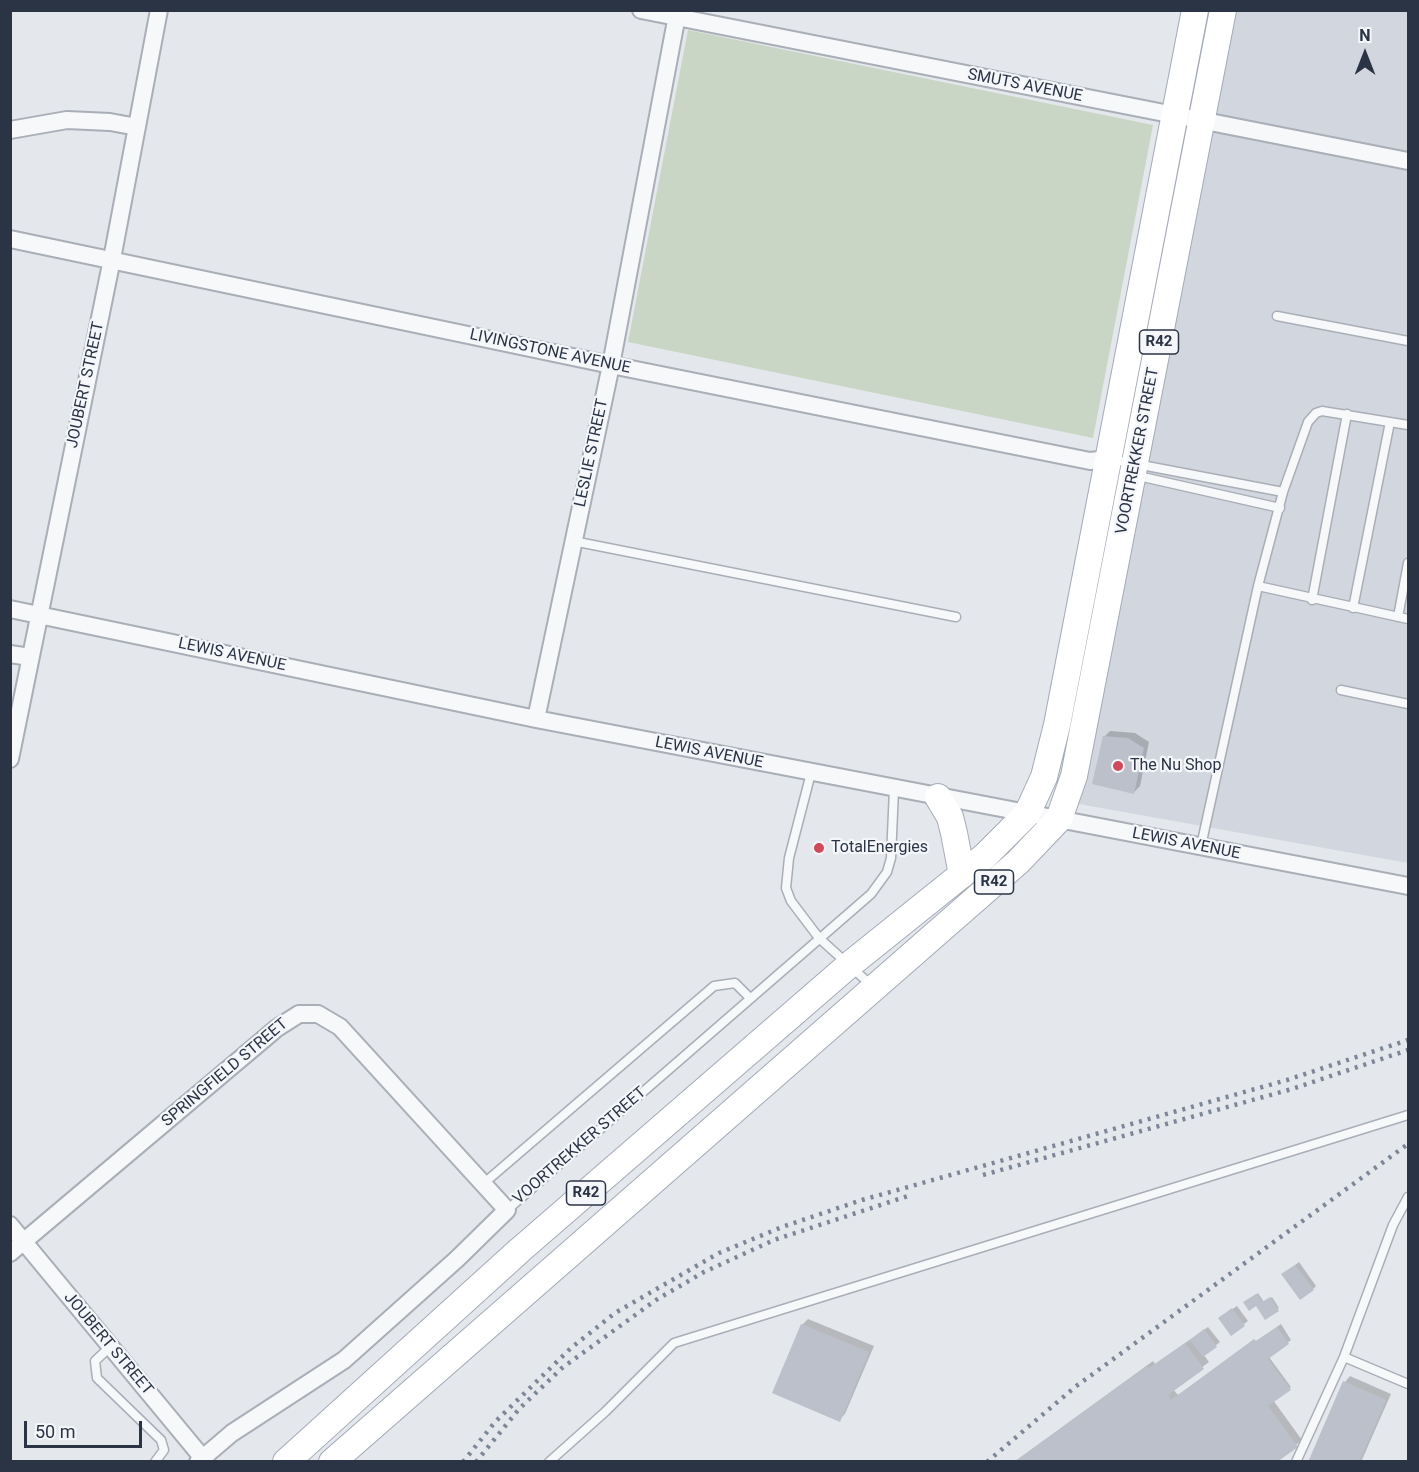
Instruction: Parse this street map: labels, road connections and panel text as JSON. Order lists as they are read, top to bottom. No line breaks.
{"streets":{"main road":["R42","VOORTREKKER STREET"],"street":["SMUTS AVENUE","LIVINGSTONE AVENUE","JOUBERT STREET","LESLIE STREET","LEWIS AVENUE","SPRINGFIELD STREET"]},"crossings":[["SMUTS AVENUE","VOORTREKKER STREET"],["SMUTS AVENUE","LESLIE STREET"],["R42","VOORTREKKER STREET"],["R42","LEWIS AVENUE"],["LIVINGSTONE AVENUE","JOUBERT STREET"],["LIVINGSTONE AVENUE","VOORTREKKER STREET"],["LIVINGSTONE AVENUE","LESLIE STREET"],["JOUBERT STREET","VOORTREKKER STREET"],["JOUBERT STREET","LEWIS AVENUE"],["JOUBERT STREET","SPRINGFIELD STREET"],["VOORTREKKER STREET","LEWIS AVENUE"],["VOORTREKKER STREET","SPRINGFIELD STREET"],["LESLIE STREET","LEWIS AVENUE"]],"places":["The Nu Shop","TotalEnergies"],"scale_bar":"50 m","north":"top"}
